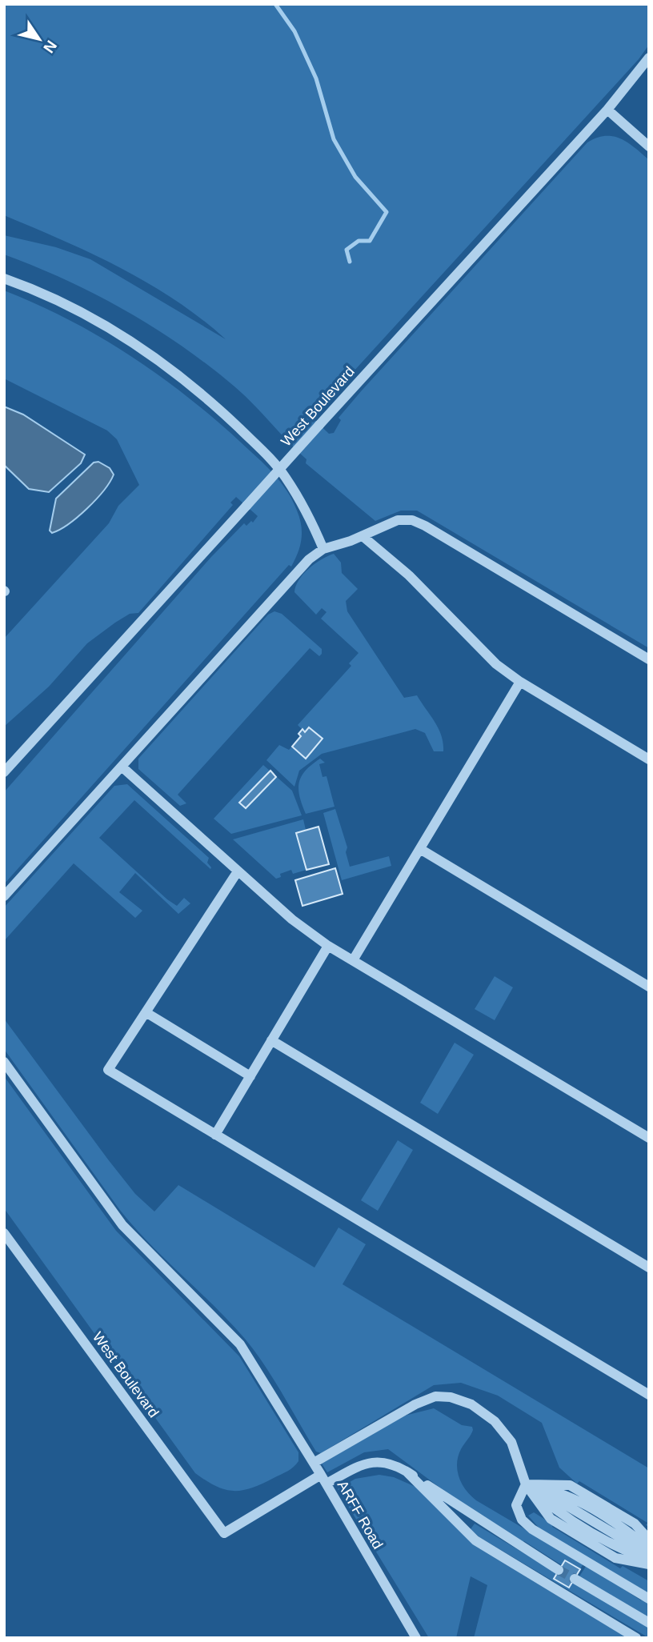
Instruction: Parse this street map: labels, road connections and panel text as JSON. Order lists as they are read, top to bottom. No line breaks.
{"streets":{"street":["West Boulevard","ARFF Road"]},"crossings":[["West Boulevard","ARFF Road"]],"north":"bottom right"}
